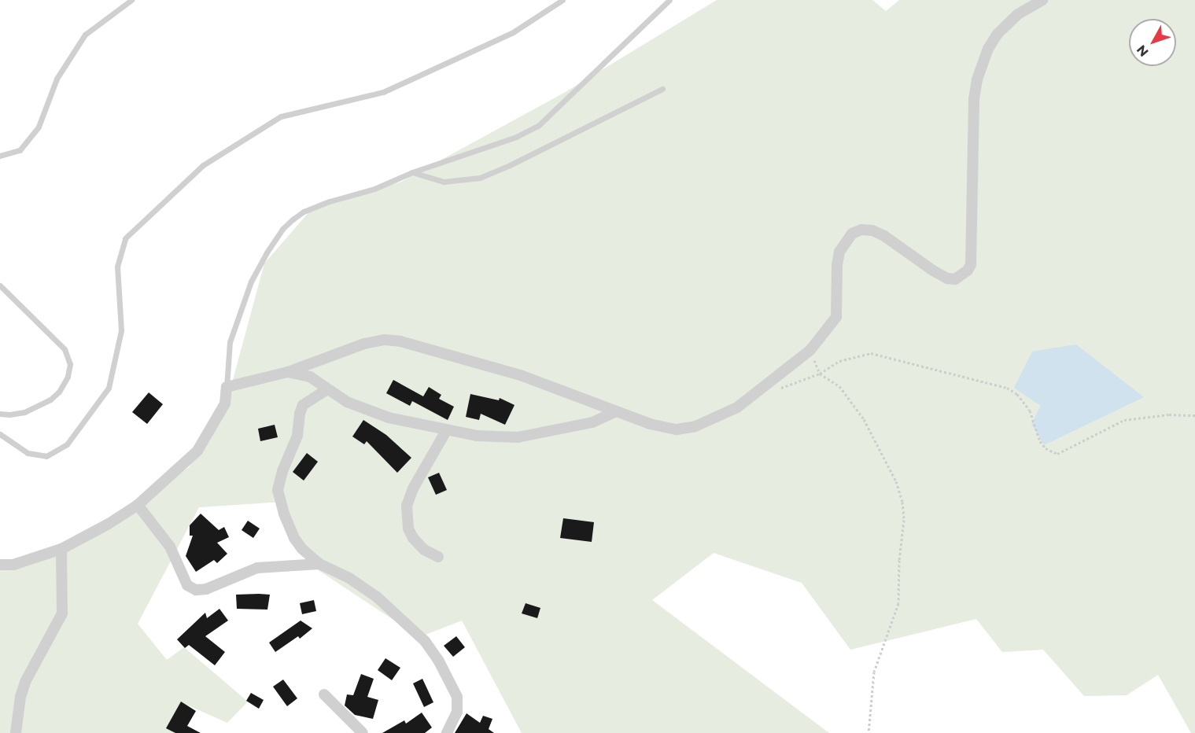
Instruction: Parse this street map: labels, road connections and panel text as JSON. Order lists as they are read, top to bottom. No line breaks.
{"north":"bottom left"}
